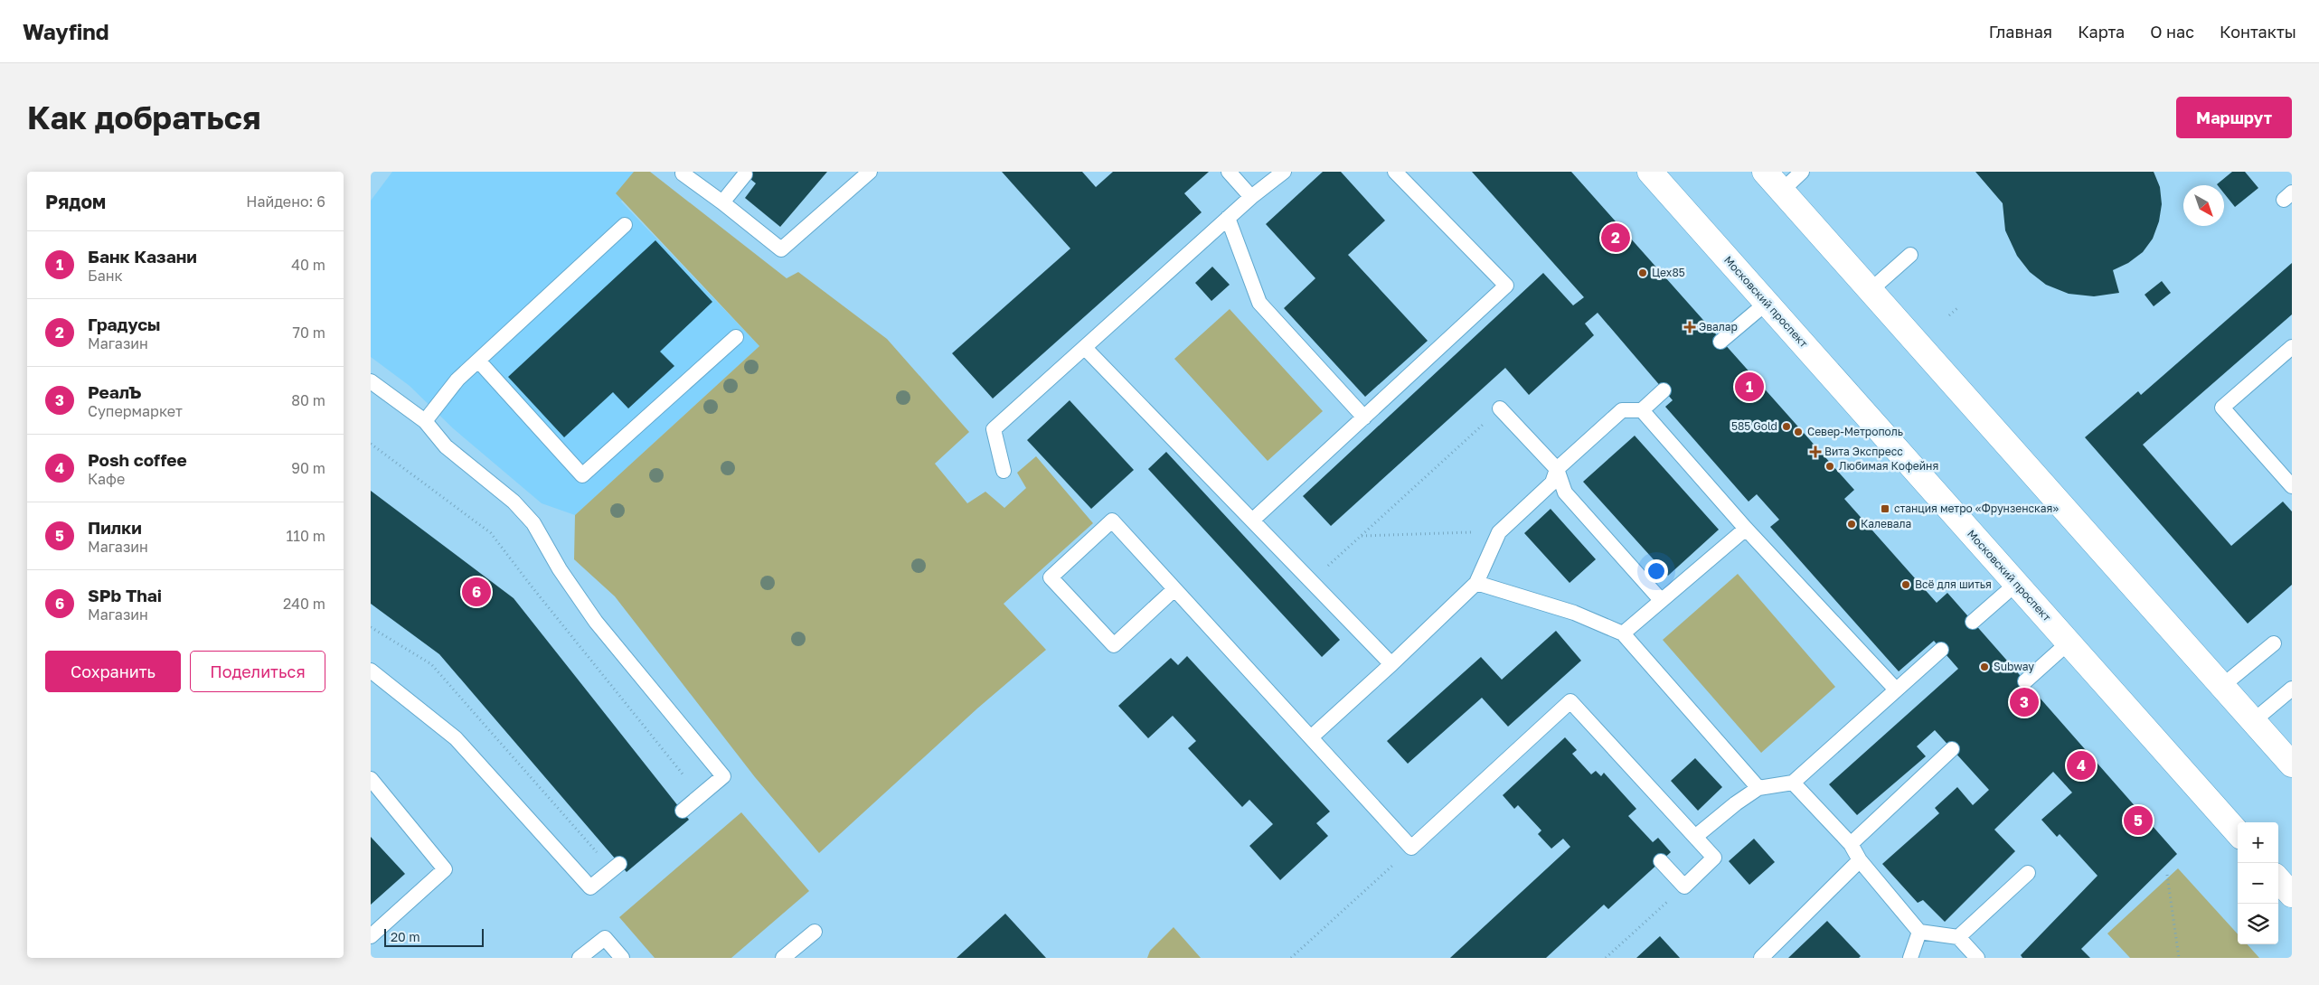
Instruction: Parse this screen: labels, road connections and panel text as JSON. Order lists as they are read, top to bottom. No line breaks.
{"streets":{"main road":["Московский проспект"]},"places":{"other":["Цех85","585 Gold","Север-Метрополь","Любимая Кофейня","Калевала","Всё для шитья","Subway"],"health":["Эвалар","Вита Экспресс"],"transit":["станция метро «Фрунзенская»"]},"scale_bar":"20 m","north":"bottom right","page":{"header":"Wayfind","nav":["Главная","Карта","О нас","Контакты"],"buttons":["Маршрут",["Сохранить","Поделиться"]],"title":"Как добраться","heading":["Рядом","Найдено: 6"],"pins":["2","1","6","3","4","5"],"list":[{"mark":"1","name":"Банк Казани","note":"Банк","value":"40 m"},{"mark":"2","name":"Градусы","note":"Магазин","value":"70 m"},{"mark":"3","name":"РеалЪ","note":"Супермаркет","value":"80 m"},{"mark":"4","name":"Posh coffee","note":"Кафе","value":"90 m"},{"mark":"5","name":"Пилки","note":"Магазин","value":"110 m"},{"mark":"6","name":"SPb Thai","note":"Магазин","value":"240 m"}],"map_buttons":["+","−"],"scale":"20 m"}}
